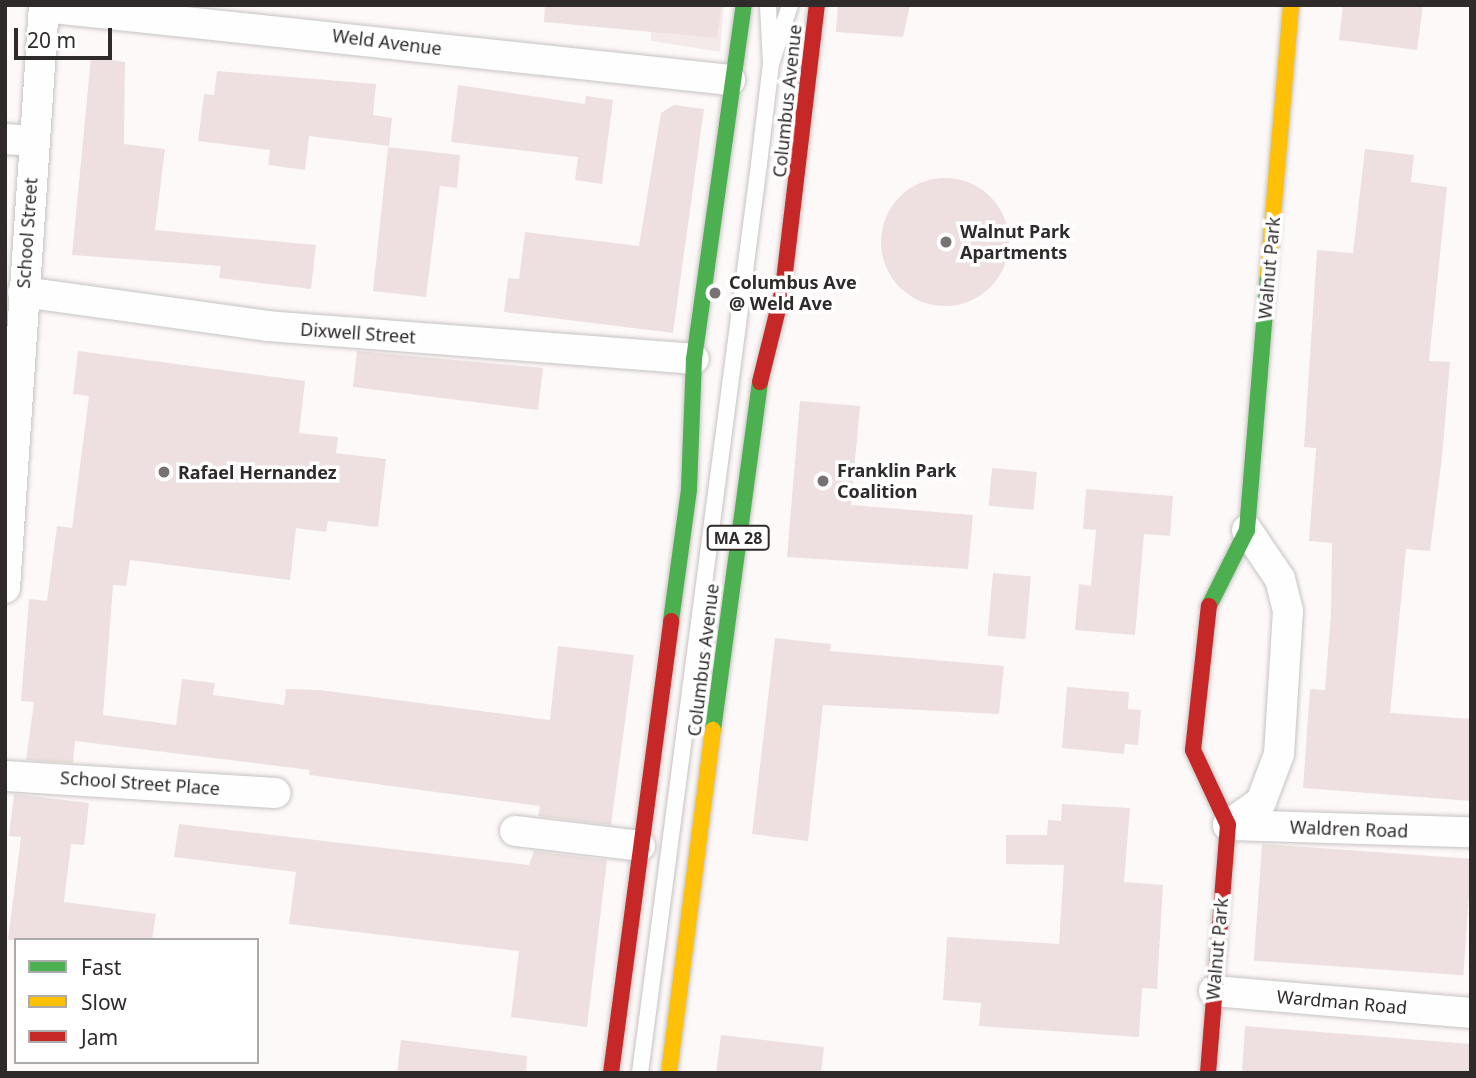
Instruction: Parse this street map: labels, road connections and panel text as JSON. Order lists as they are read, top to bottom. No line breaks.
{"streets":{"main road":["Columbus Avenue","Walnut Park","MA 28"],"street":["Weld Avenue","School Street","Dixwell Street","School Street Place","Waldren Road","Wardman Road"]},"crossings":[["Weld Avenue","Columbus Avenue"],["Weld Avenue","School Street"],["Columbus Avenue","Dixwell Street"],["School Street","Dixwell Street"],["Walnut Park","Waldren Road"],["Walnut Park","Wardman Road"]],"places":["Walnut Park Apartments","Columbus Ave @ Weld Ave","Rafael Hernandez","Franklin Park Coalition"],"legend":["Fast","Slow","Jam"],"scale_bar":"20 m"}
